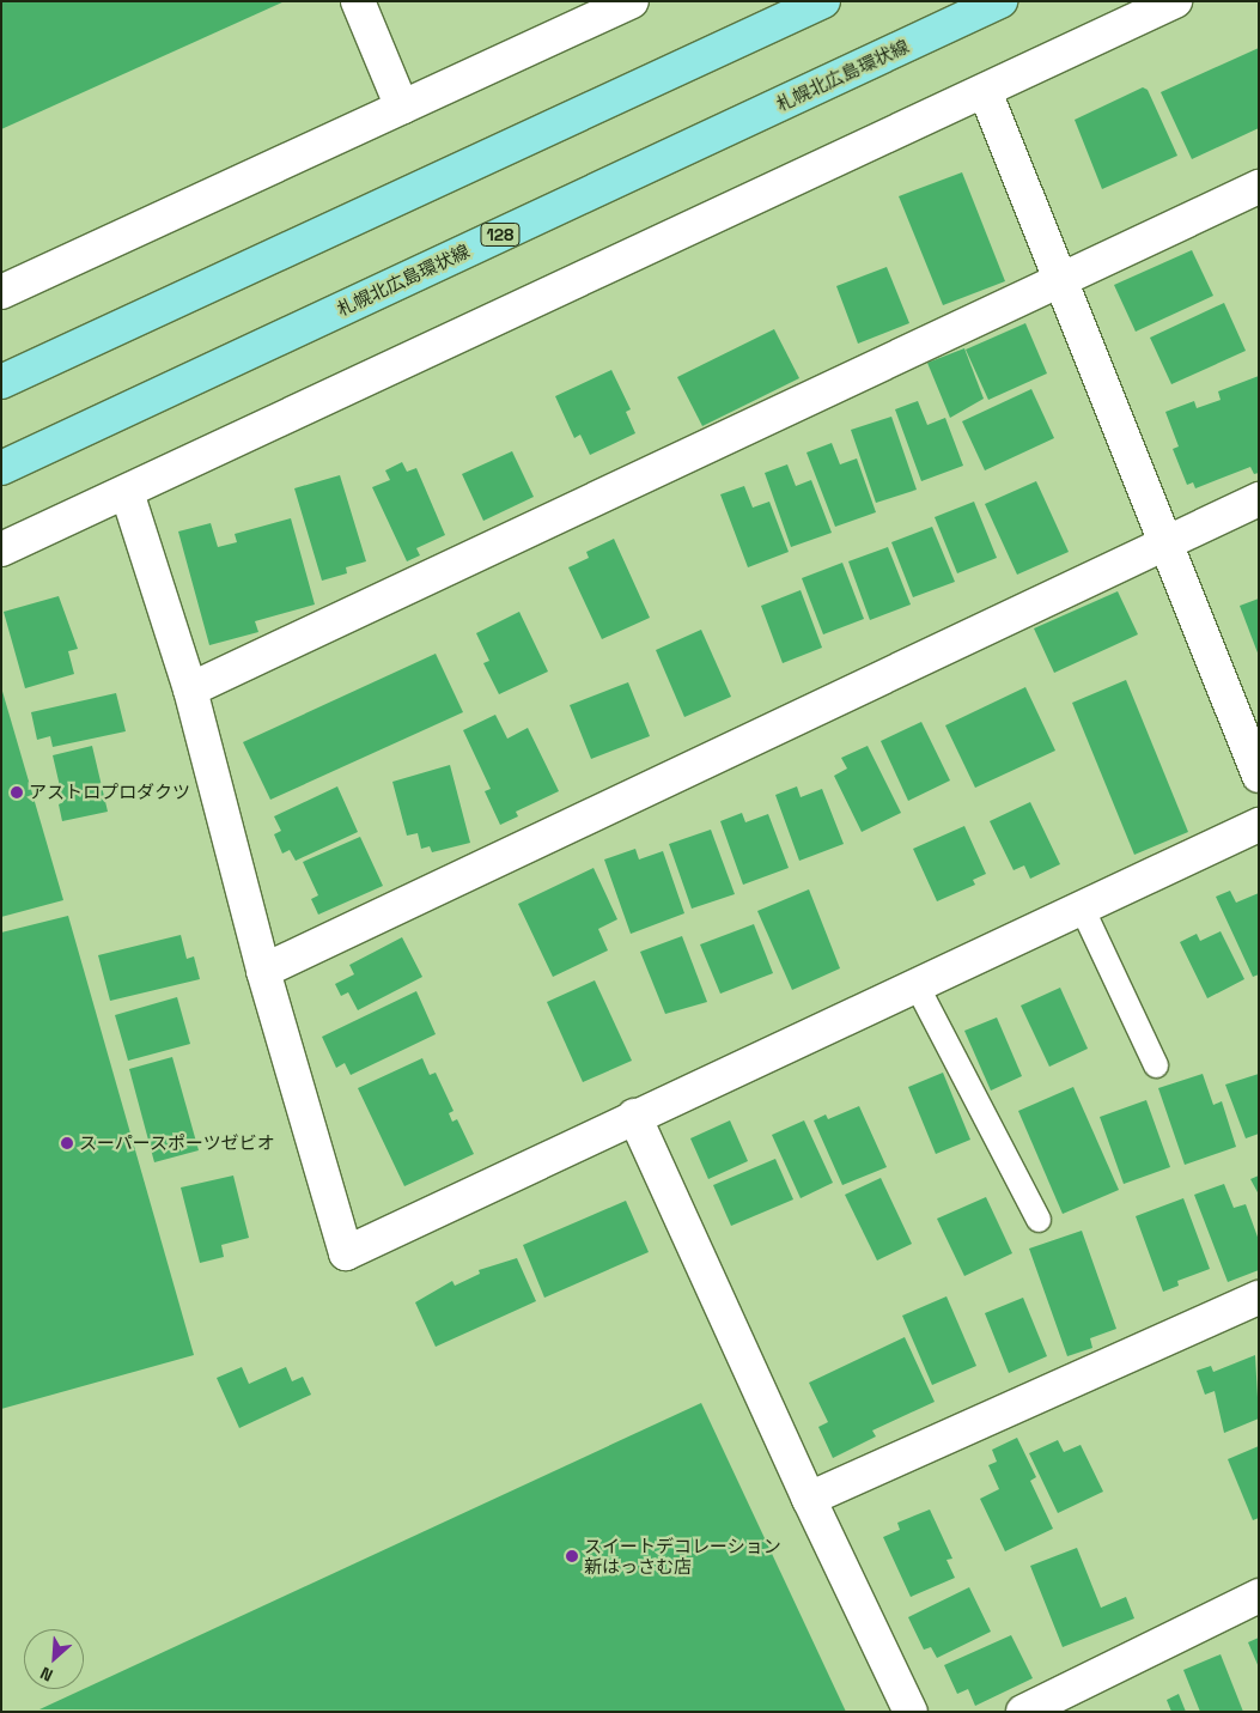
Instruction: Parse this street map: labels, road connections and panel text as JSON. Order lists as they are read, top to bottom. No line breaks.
{"streets":{"main road":["札幌北広島環状線","128"]},"places":["アストロプロダクツ","スーパースポーツゼビオ","スイートデコレーション 新はっさむ店"],"north":"bottom left"}
